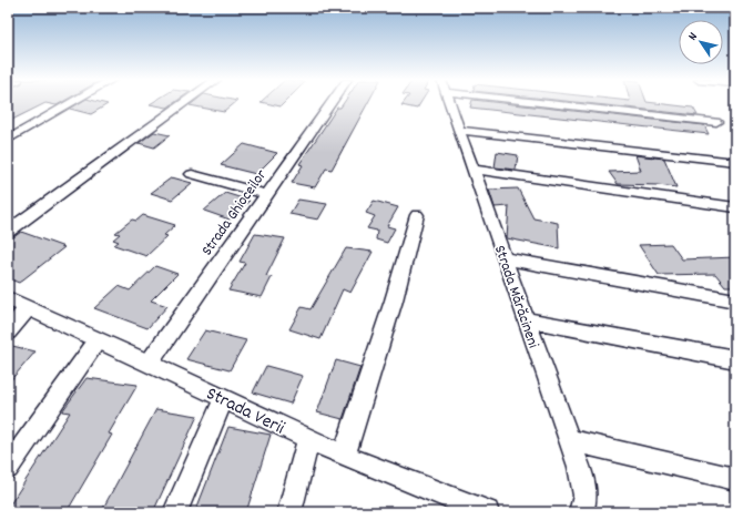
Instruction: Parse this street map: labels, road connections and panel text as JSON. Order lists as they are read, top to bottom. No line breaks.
{"streets":{"street":["Strada Ghioceilor","Strada Mărăcineni","Strada Verii"]},"crossings":[["Strada Ghioceilor","Strada Verii"]],"north":"top left"}
